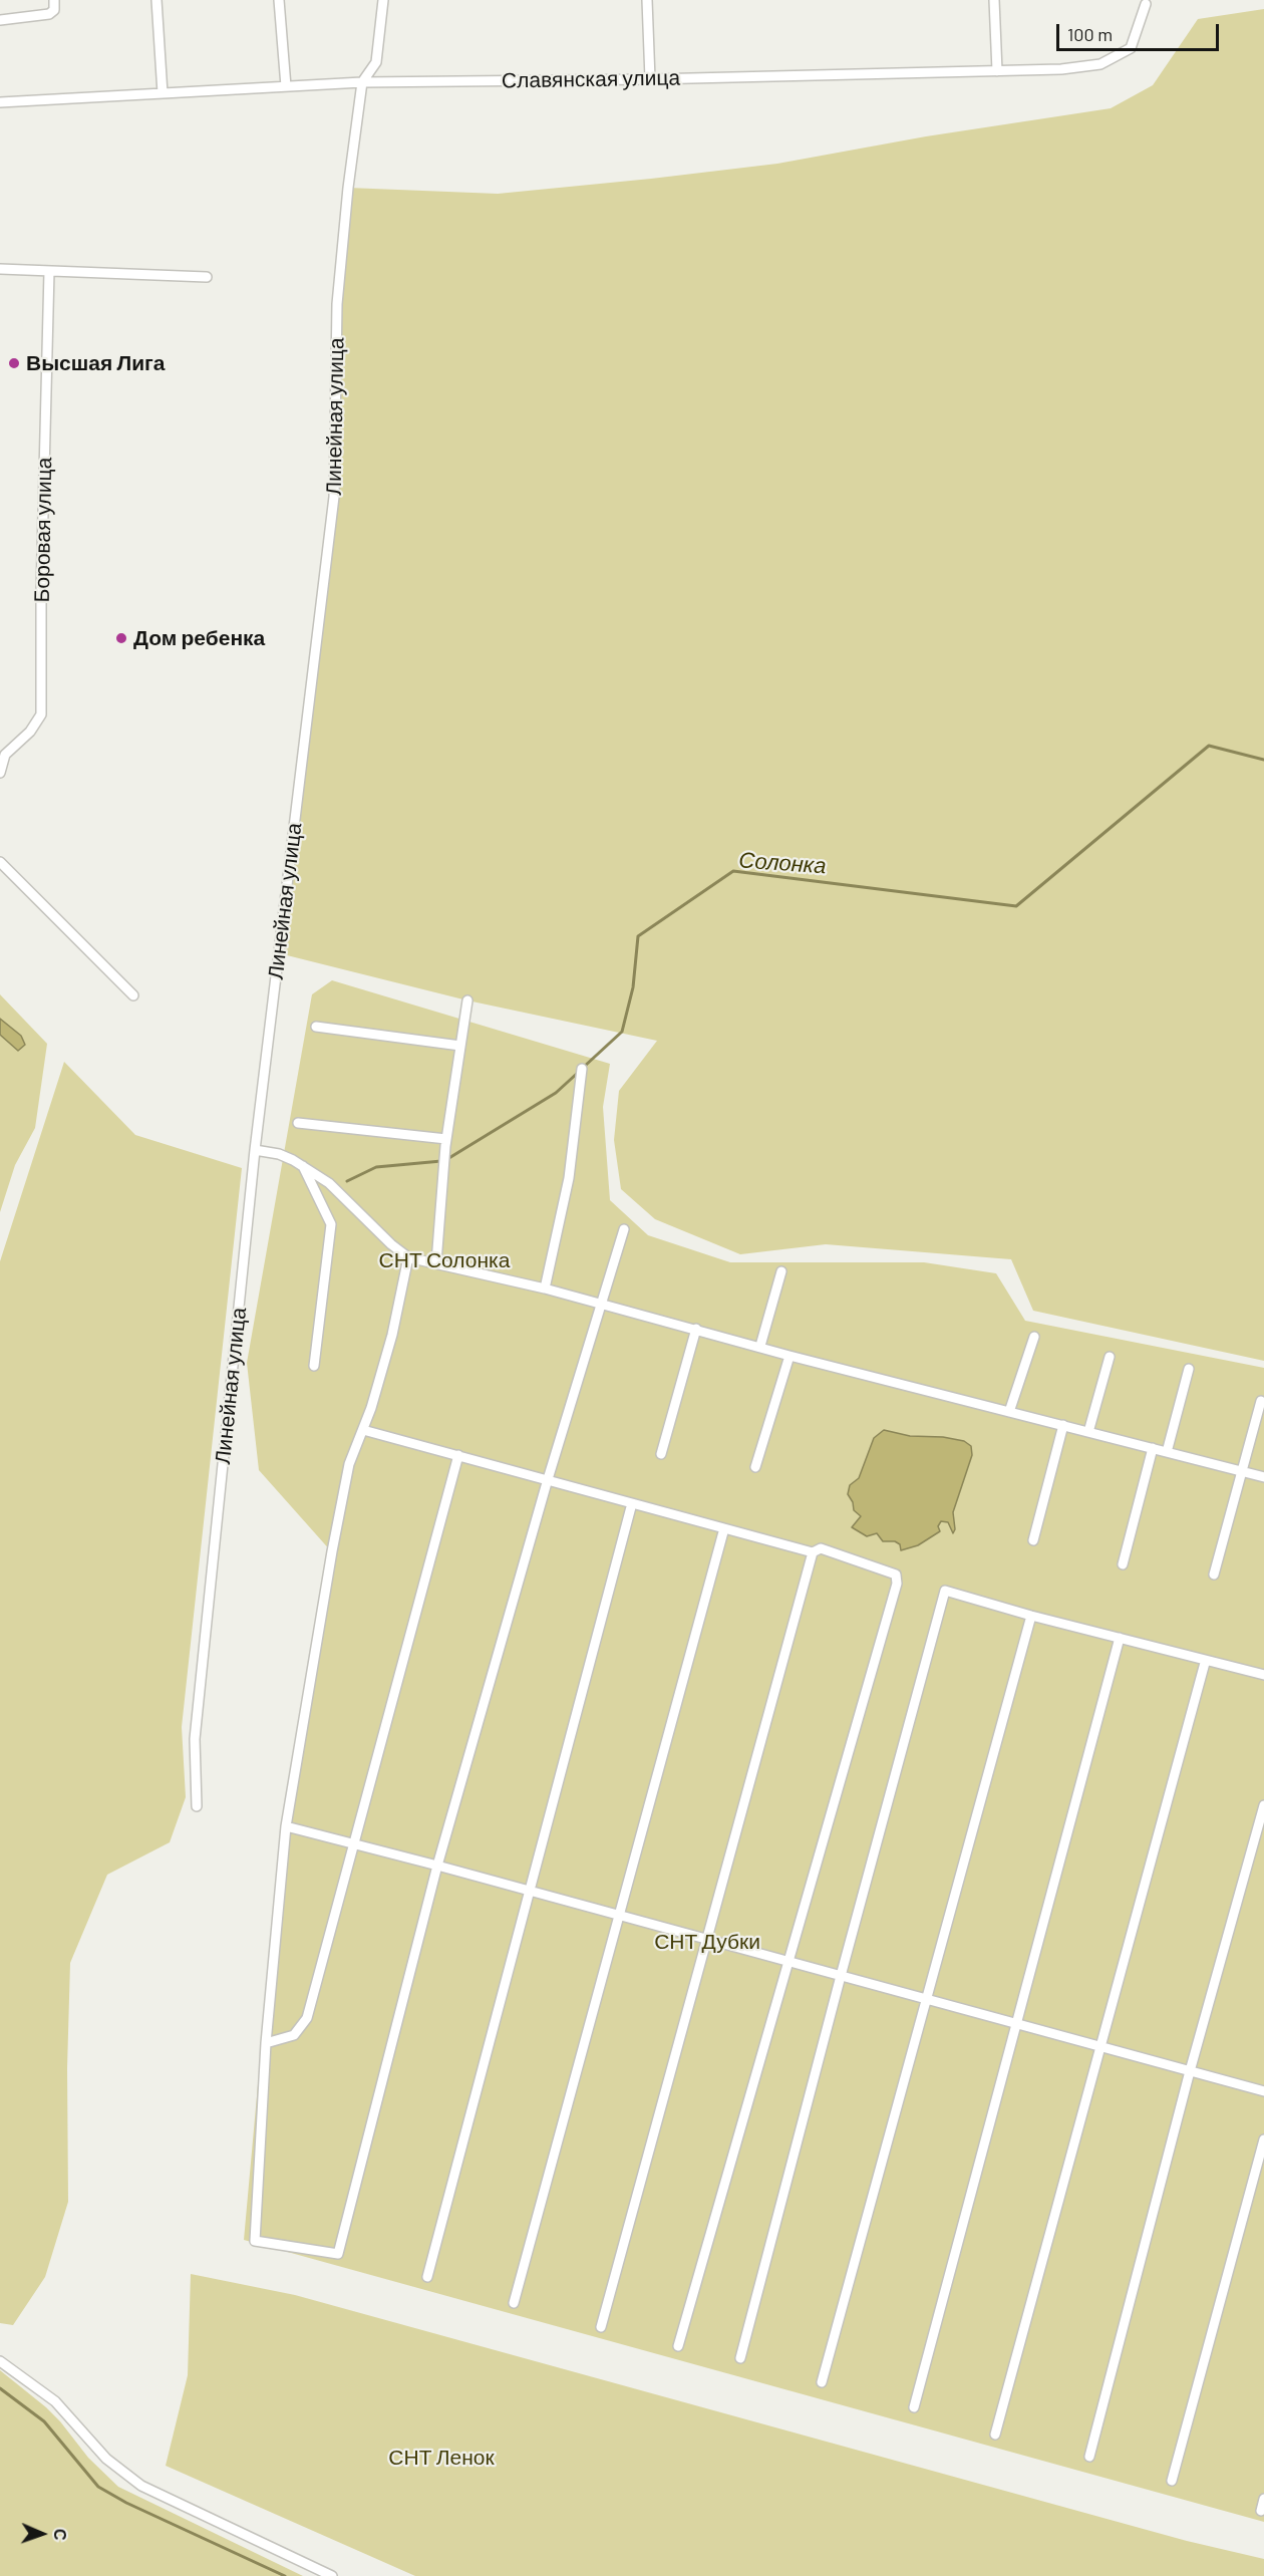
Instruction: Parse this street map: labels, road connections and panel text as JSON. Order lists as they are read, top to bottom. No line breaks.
{"streets":{"street":["Славянская улица","Линейная улица","Боровая улица"]},"crossings":[["Славянская улица","Линейная улица"]],"water":["Солонка"],"parks":["СНТ Солонка","СНТ Дубки","СНТ Ленок"],"places":["Высшая Лига","Дом ребенка"],"scale_bar":"100 m","north":"right"}
